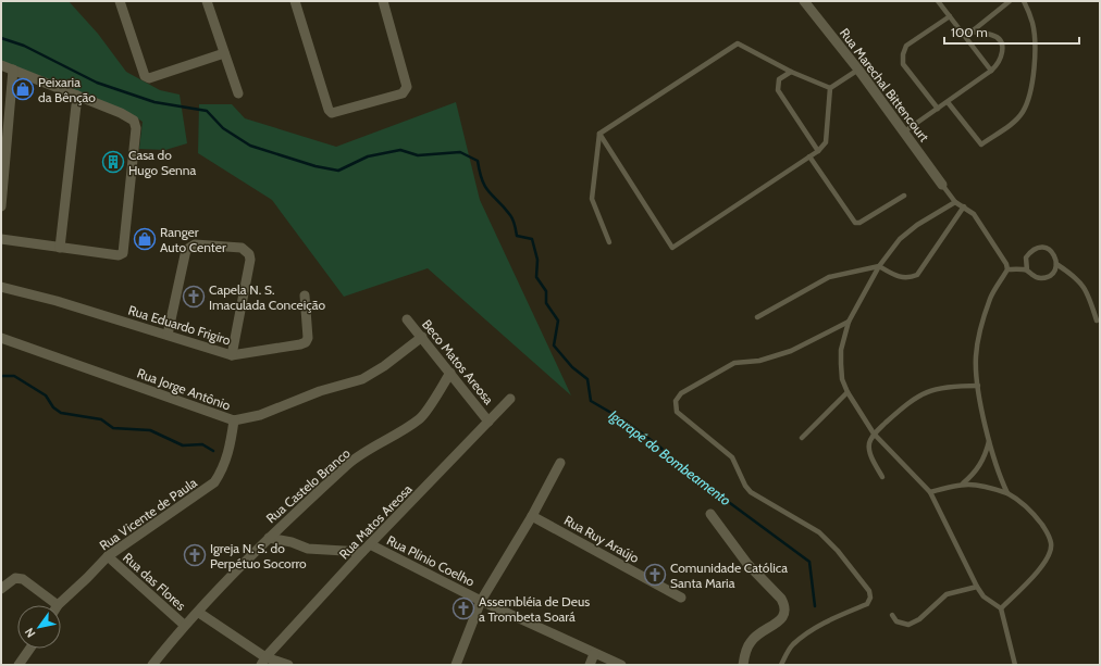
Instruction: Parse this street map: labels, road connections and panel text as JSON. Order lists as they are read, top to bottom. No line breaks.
{"streets":{"street":["Rua Marechal Bittencourt","Rua Eduardo Frigiro","Beco Matos Areosa","Rua Jorge Antônio","Rua Castelo Branco","Rua Vicente de Paula","Rua Matos Areosa","Rua Ruy Araújo","Rua Plinio Coelho","Rua das Flores"]},"crossings":[["Beco Matos Areosa","Rua Jorge Antônio"],["Beco Matos Areosa","Rua Castelo Branco"],["Beco Matos Areosa","Rua Matos Areosa"],["Rua Jorge Antônio","Rua Vicente de Paula"],["Rua Castelo Branco","Rua das Flores"],["Rua Vicente de Paula","Rua das Flores"],["Rua Matos Areosa","Rua Plinio Coelho"],["Rua Matos Areosa","Rua das Flores"]],"water":["Igarapé do Bombeamento"],"places":{"shop":["Peixaria da Bênção","Ranger Auto Center"],"building":["Casa do Hugo Senna"],"church":["Capela N. S. Imaculada Conceição","Igreja N. S. do Perpétuo Socorro","Comunidade Católica Santa Maria","Assembléia de Deus a Trombeta Soará"]},"scale_bar":"100 m","north":"bottom left"}
